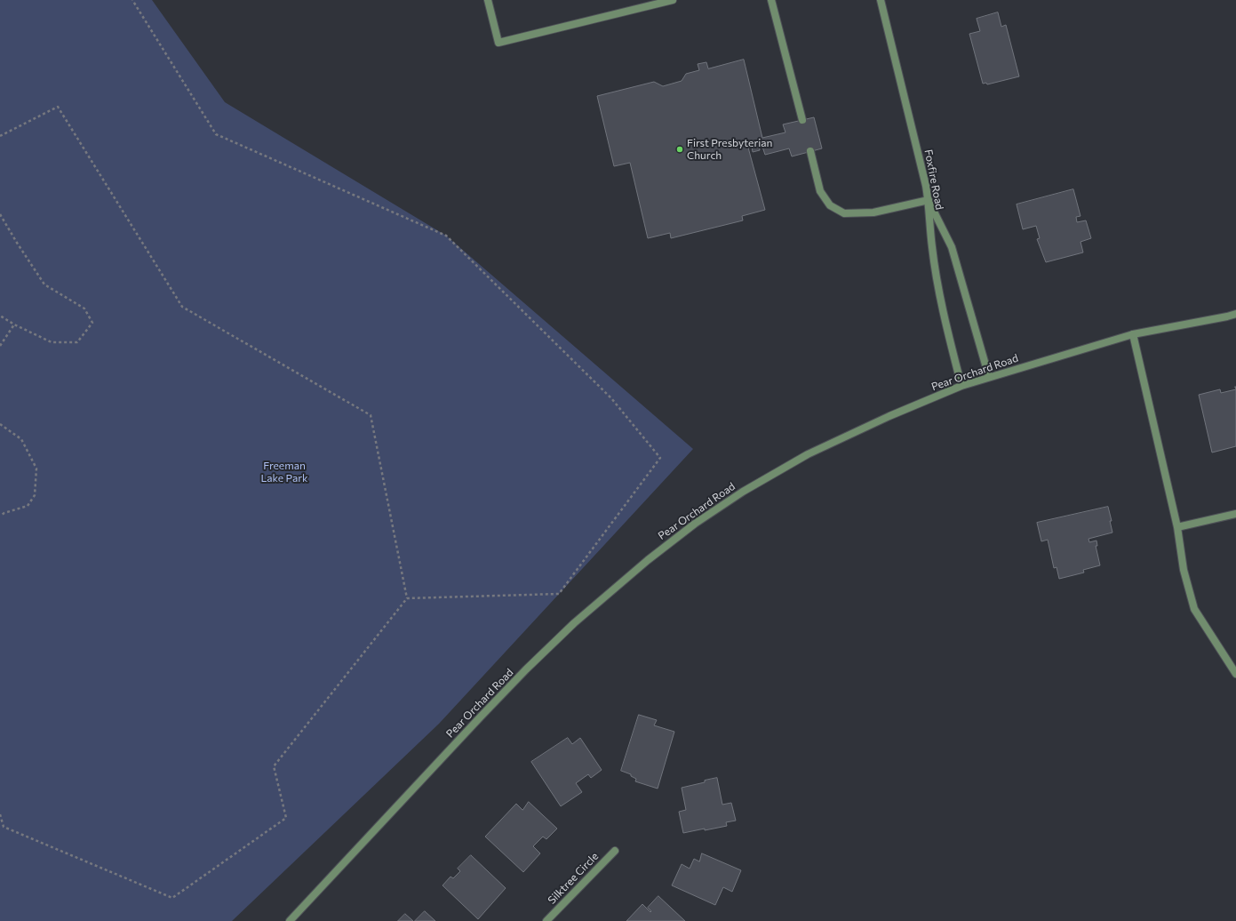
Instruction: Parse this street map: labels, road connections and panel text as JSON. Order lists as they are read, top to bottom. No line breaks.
{"streets":{"street":["Foxfire Road","Pear Orchard Road","Silktree Circle"]},"crossings":[["Foxfire Road","Pear Orchard Road"]],"parks":["Freeman Lake Park"],"places":["First Presbyterian Church"]}
